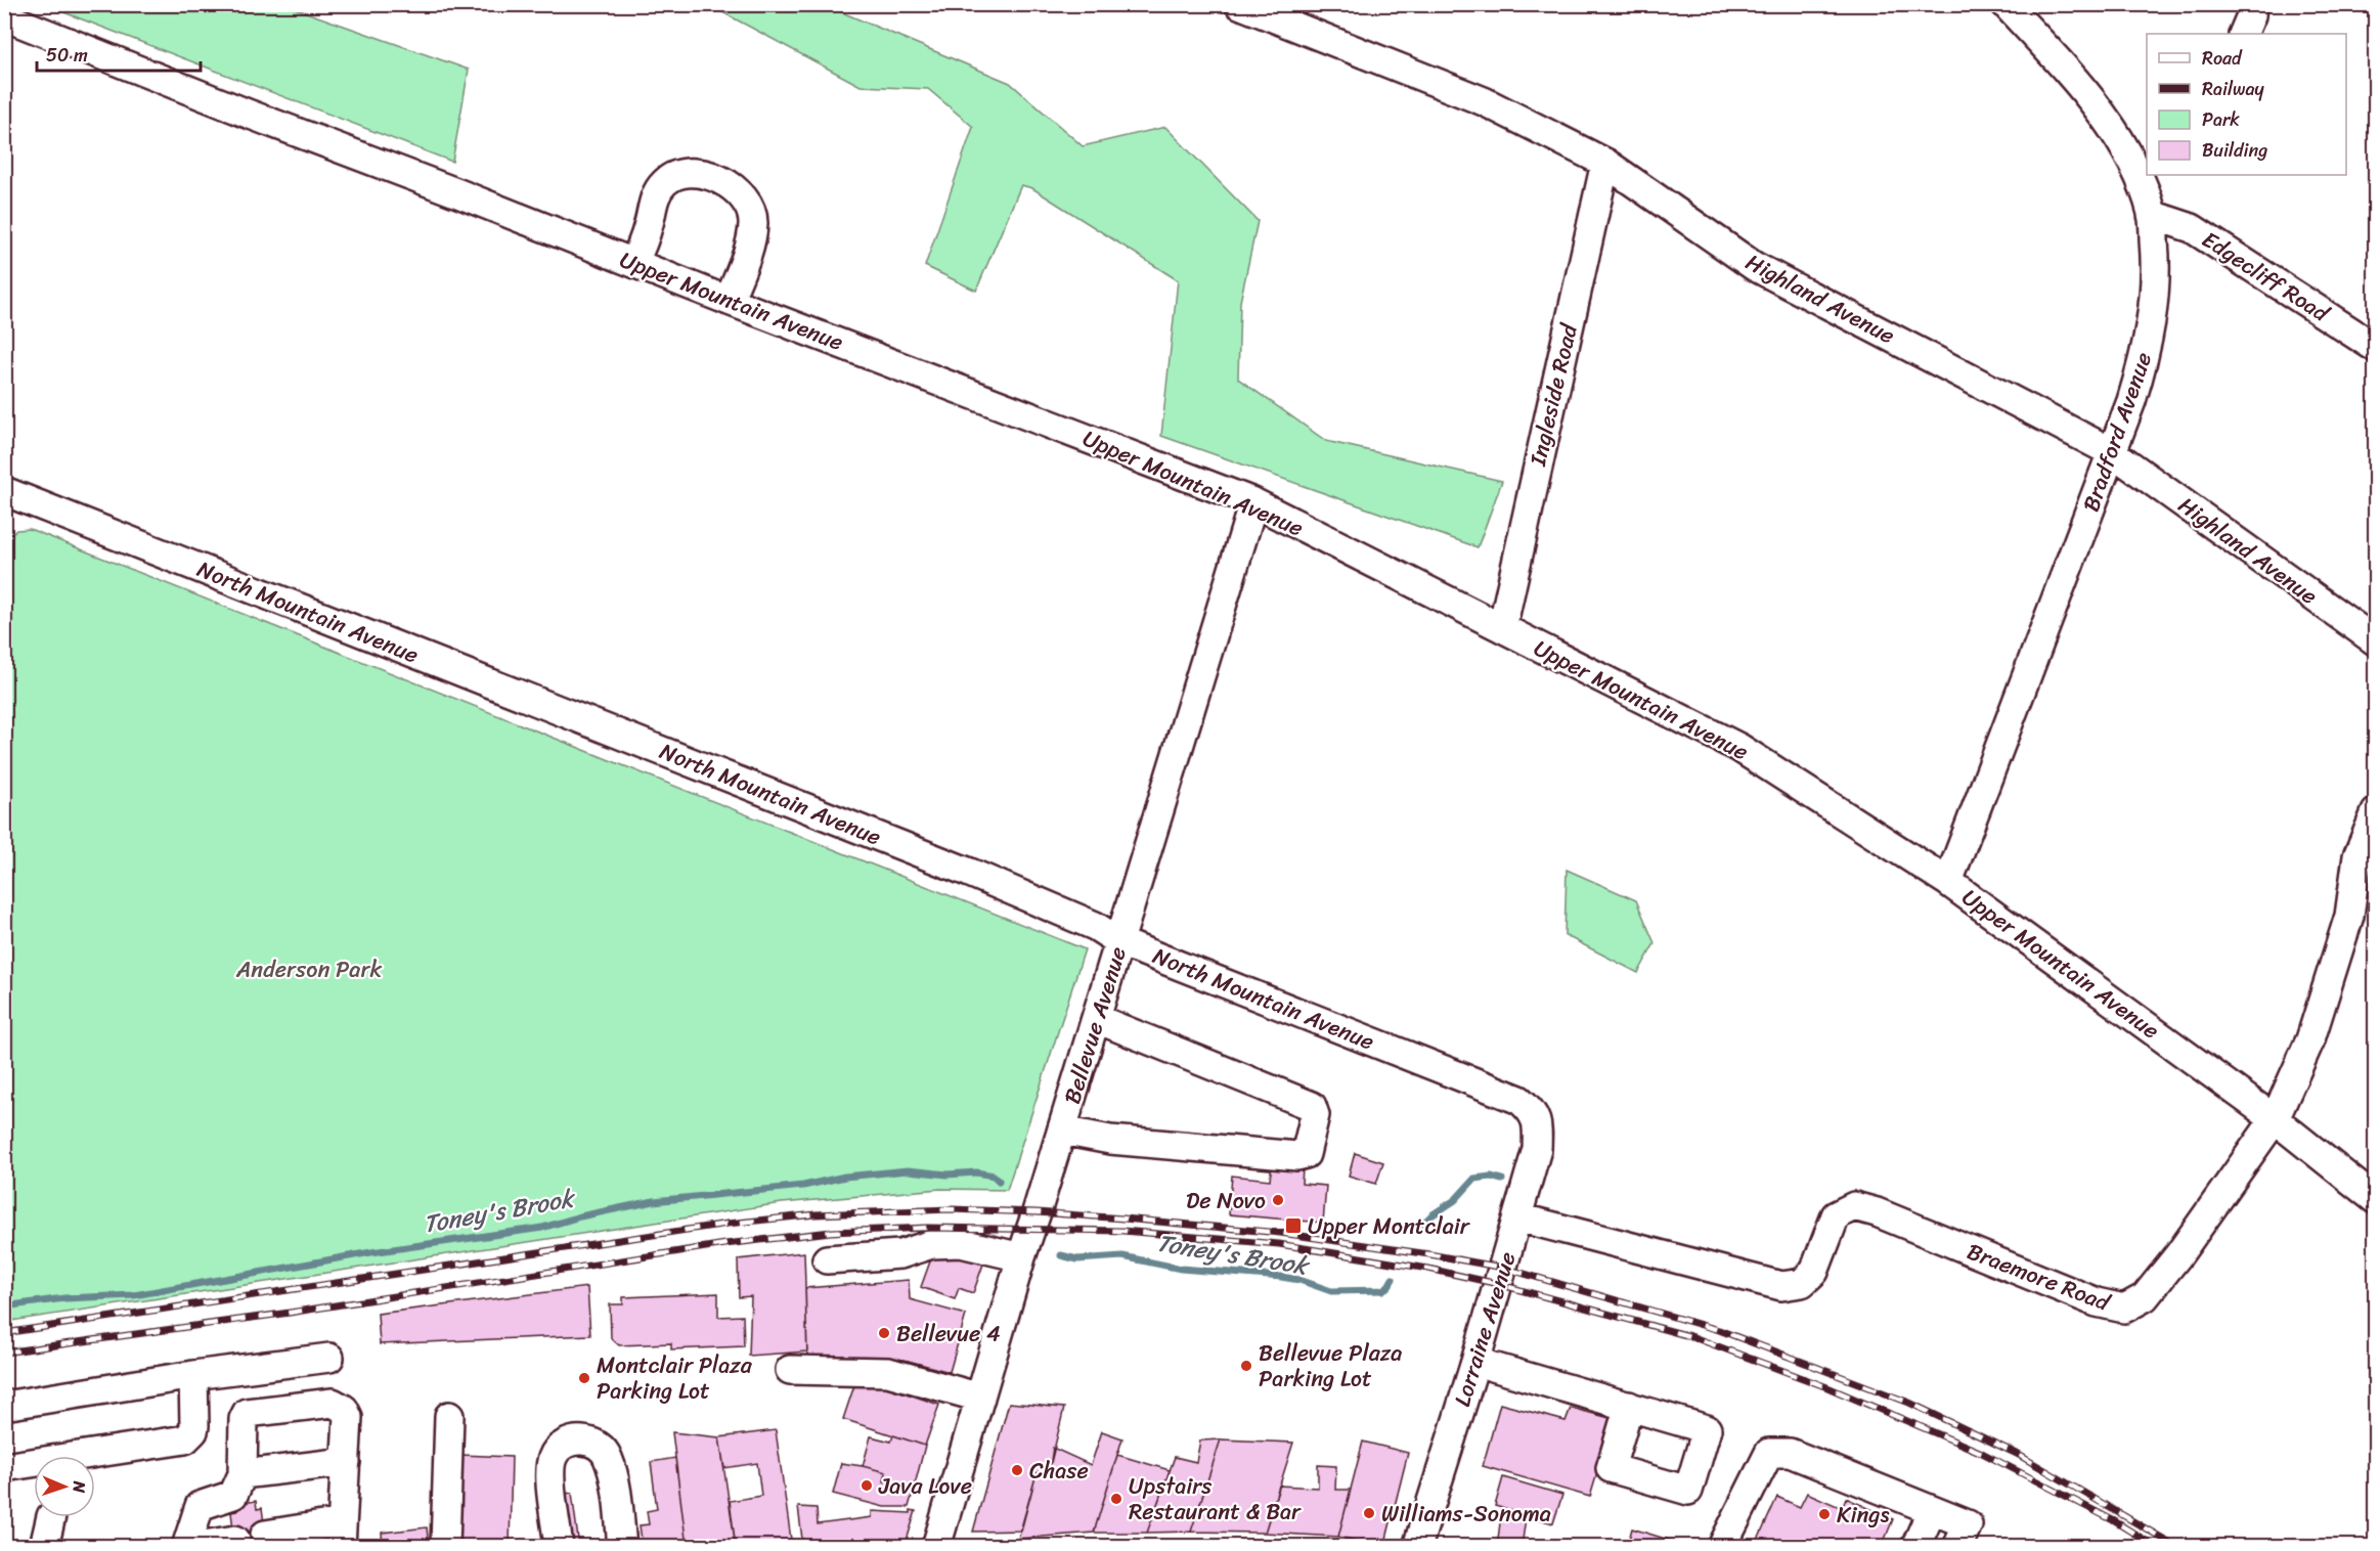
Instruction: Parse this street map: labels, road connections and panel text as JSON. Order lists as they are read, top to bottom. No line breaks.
{"streets":{"street":["Edgecliff Road","Highland Avenue","Upper Mountain Avenue","Ingleside Road","Bradford Avenue","North Mountain Avenue","Bellevue Avenue","Braemore Road","Lorraine Avenue"]},"crossings":[["Edgecliff Road","Bradford Avenue"],["Highland Avenue","Ingleside Road"],["Highland Avenue","Bradford Avenue"],["Upper Mountain Avenue","Ingleside Road"],["Upper Mountain Avenue","Bradford Avenue"],["Upper Mountain Avenue","Bellevue Avenue"],["Upper Mountain Avenue","Braemore Road"],["North Mountain Avenue","Bellevue Avenue"],["North Mountain Avenue","Lorraine Avenue"],["Braemore Road","Lorraine Avenue"]],"water":["Toney's Brook"],"parks":["Anderson Park"],"places":{"other":["De Novo","Bellevue 4","Bellevue Plaza Parking Lot","Montclair Plaza Parking Lot","Chase","Java Love","Upstairs Restaurant & Bar","Williams-Sonoma","Kings"],"transit":["Upper Montclair"]},"legend":["Road","Railway","Park","Building"],"scale_bar":"50 m","north":"right"}
